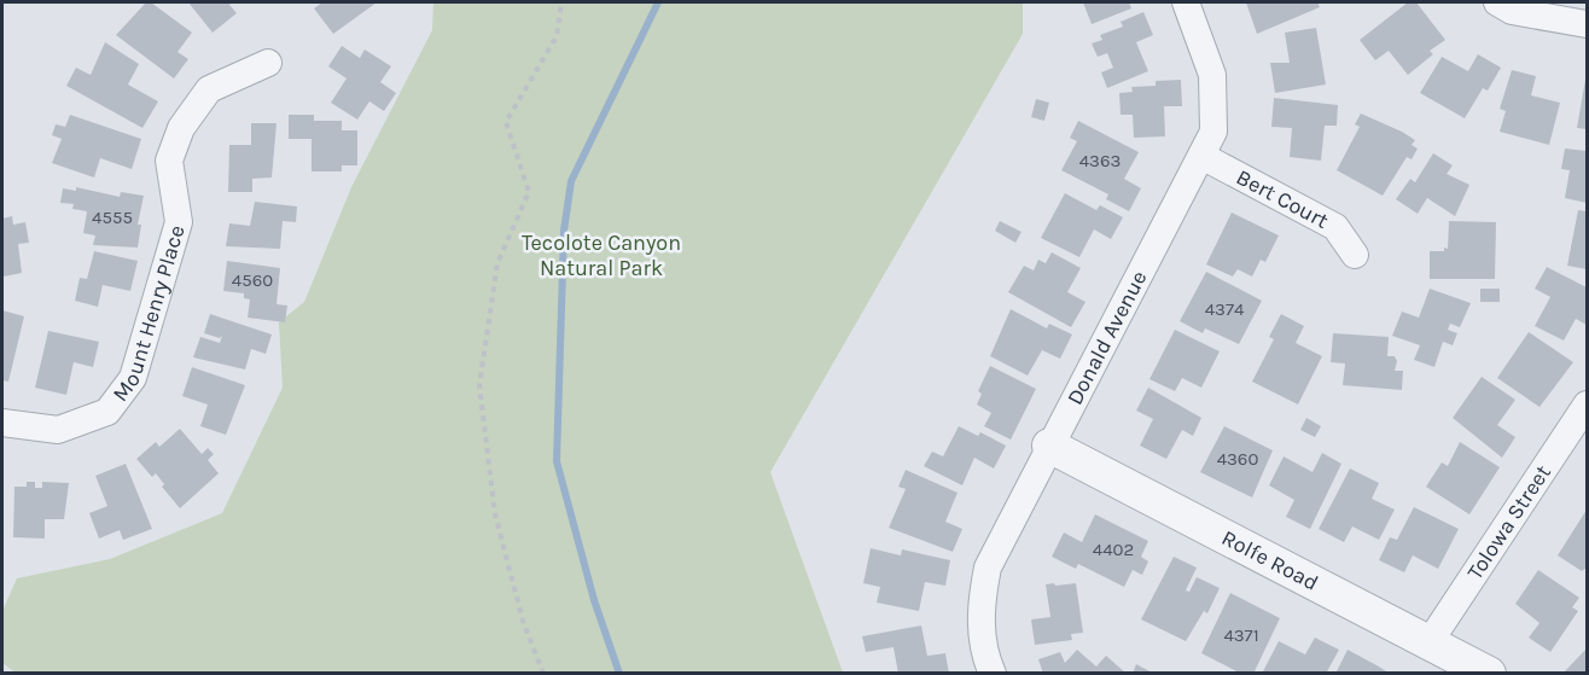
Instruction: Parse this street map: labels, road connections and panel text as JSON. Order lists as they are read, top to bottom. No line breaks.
{"streets":{"street":["Bert Court","Mount Henry Place","Donald Avenue","Tolowa Street","Rolfe Road"]},"crossings":[["Bert Court","Donald Avenue"],["Donald Avenue","Rolfe Road"],["Tolowa Street","Rolfe Road"]],"parks":["Tecolote Canyon Natural Park"],"house_numbers":["4363","4555","4560","4374","4360","4402","4371"]}
